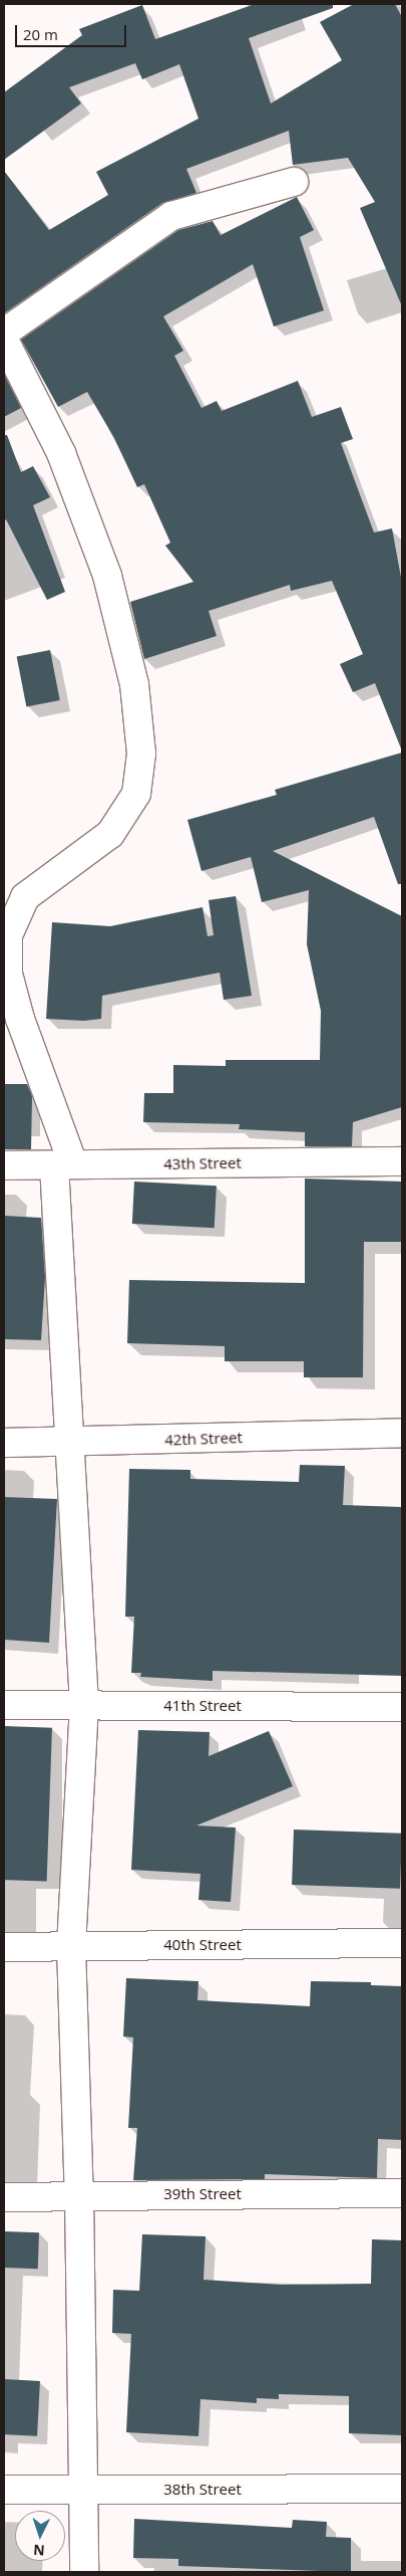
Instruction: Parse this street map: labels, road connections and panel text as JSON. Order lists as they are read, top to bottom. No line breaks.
{"streets":{"street":["43th Street","42th Street","41th Street","40th Street","39th Street","38th Street"]},"scale_bar":"20 m","north":"bottom"}
